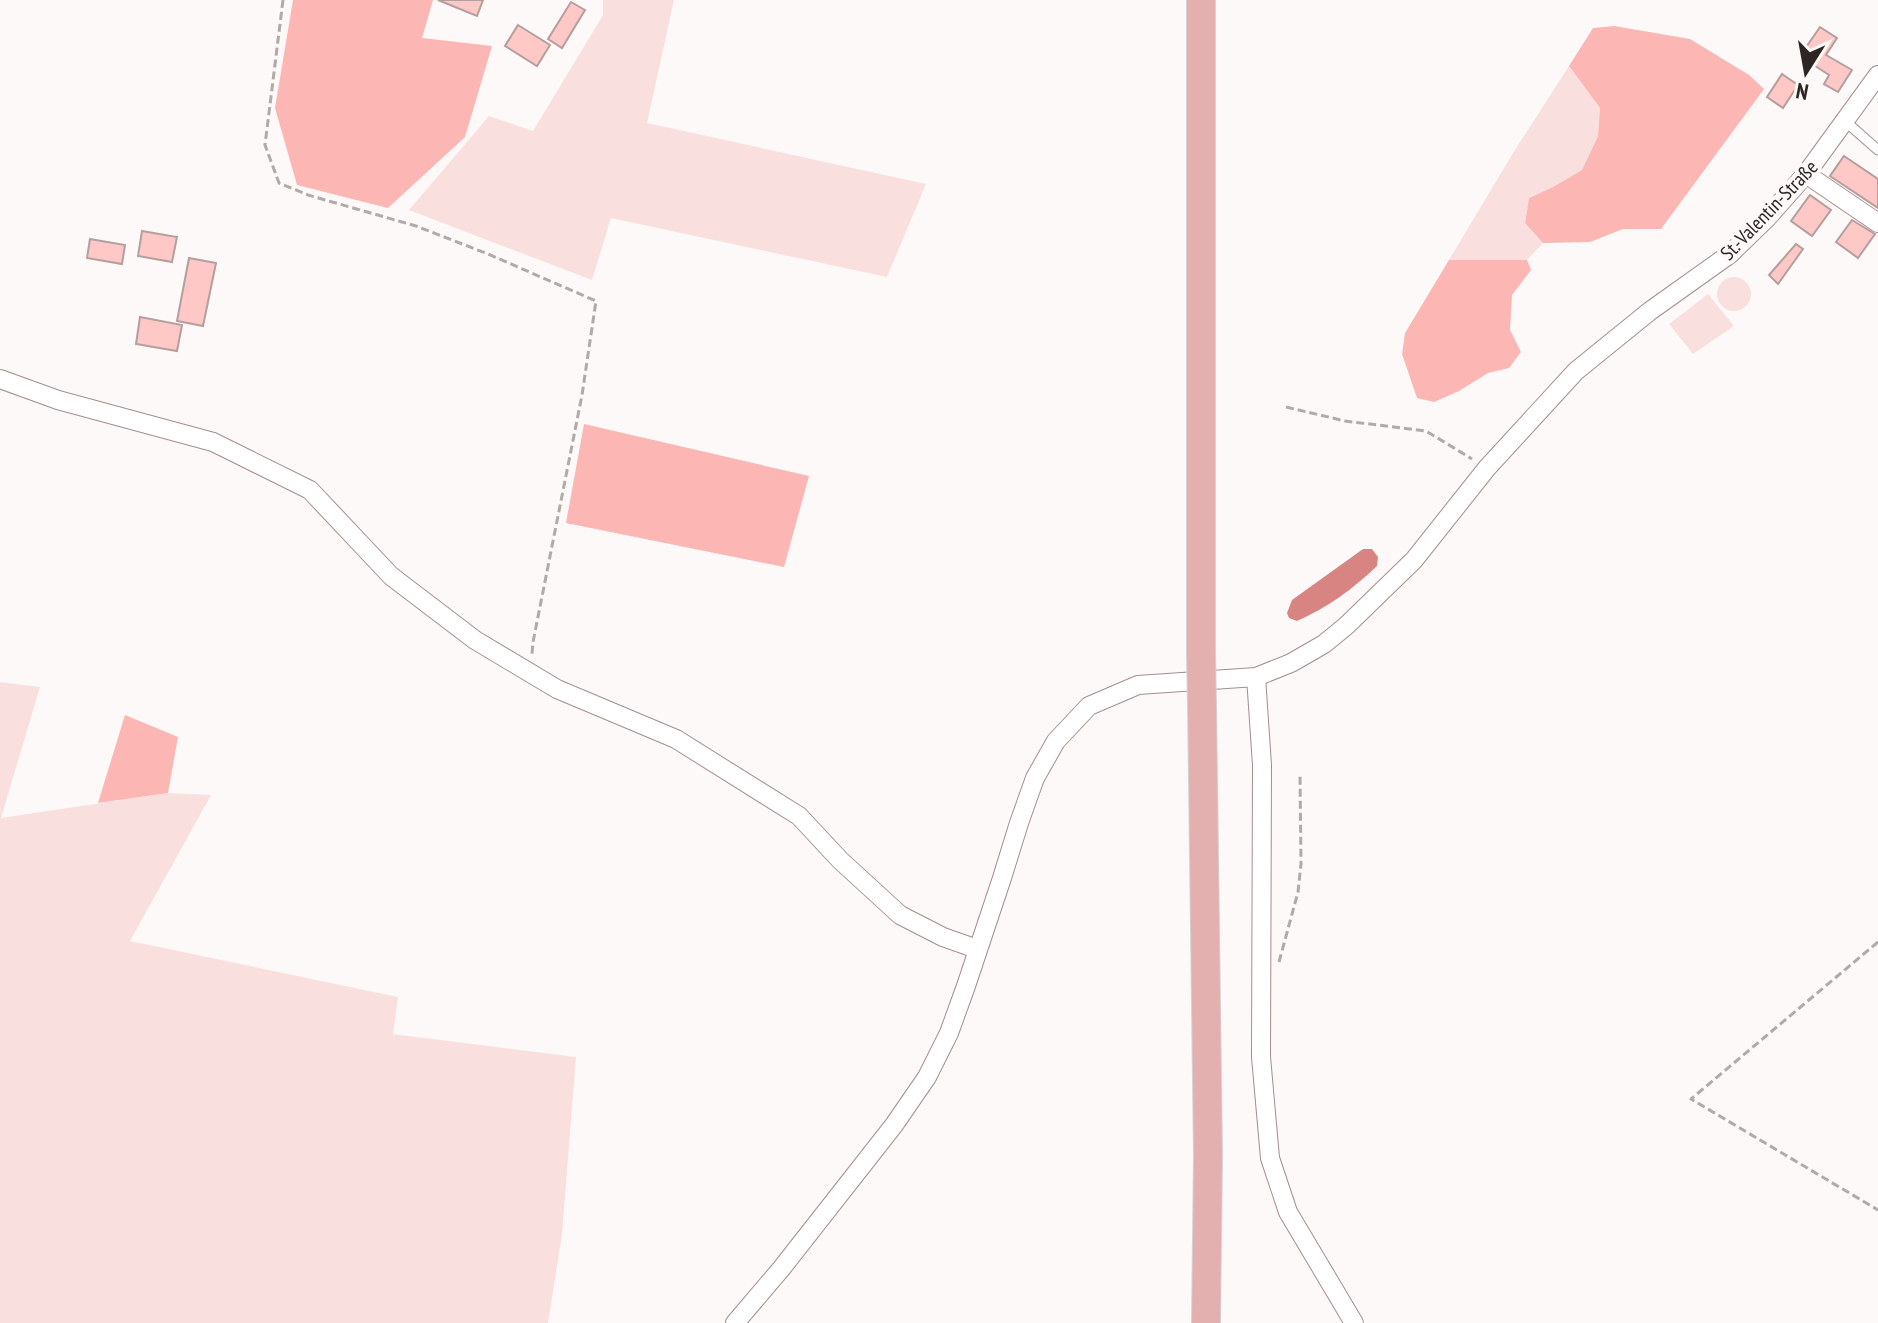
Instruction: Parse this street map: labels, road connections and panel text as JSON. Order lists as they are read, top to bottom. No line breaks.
{"streets":{"street":["St.-Valentin-Straße"]},"north":"bottom"}
